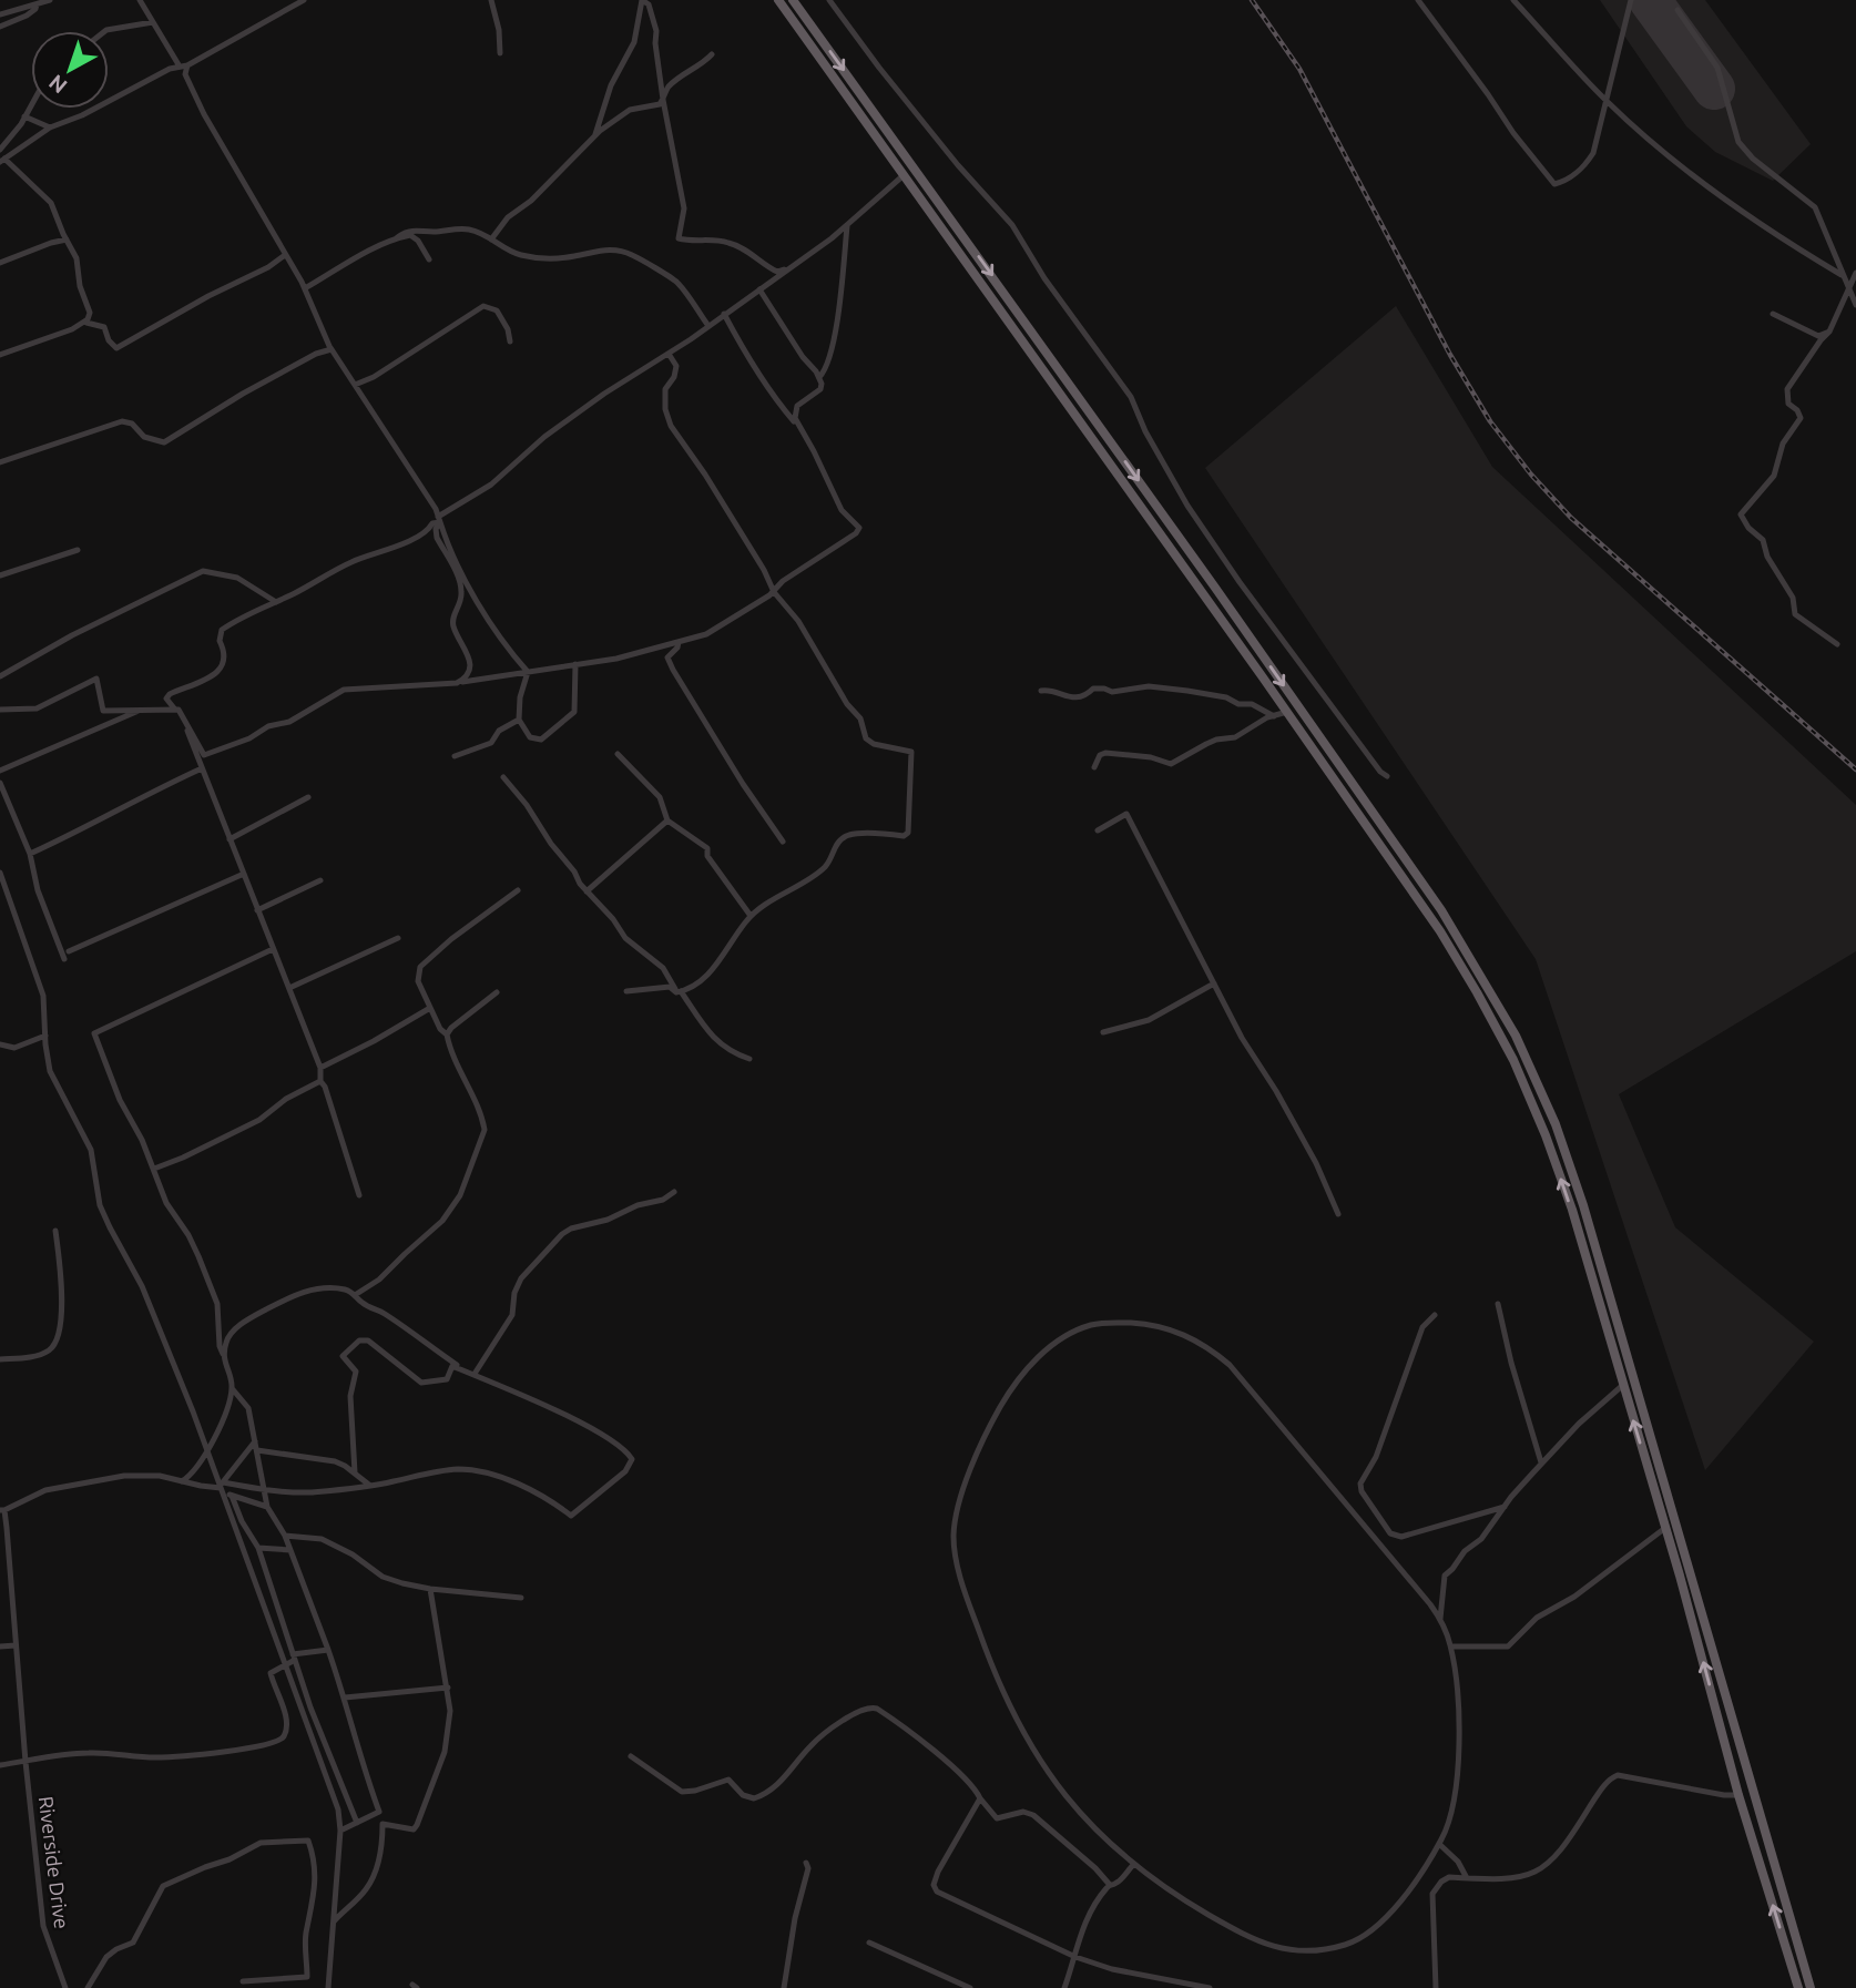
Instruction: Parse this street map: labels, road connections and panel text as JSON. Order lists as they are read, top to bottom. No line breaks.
{"streets":{"street":["Riverside Drive"]},"north":"bottom left"}
